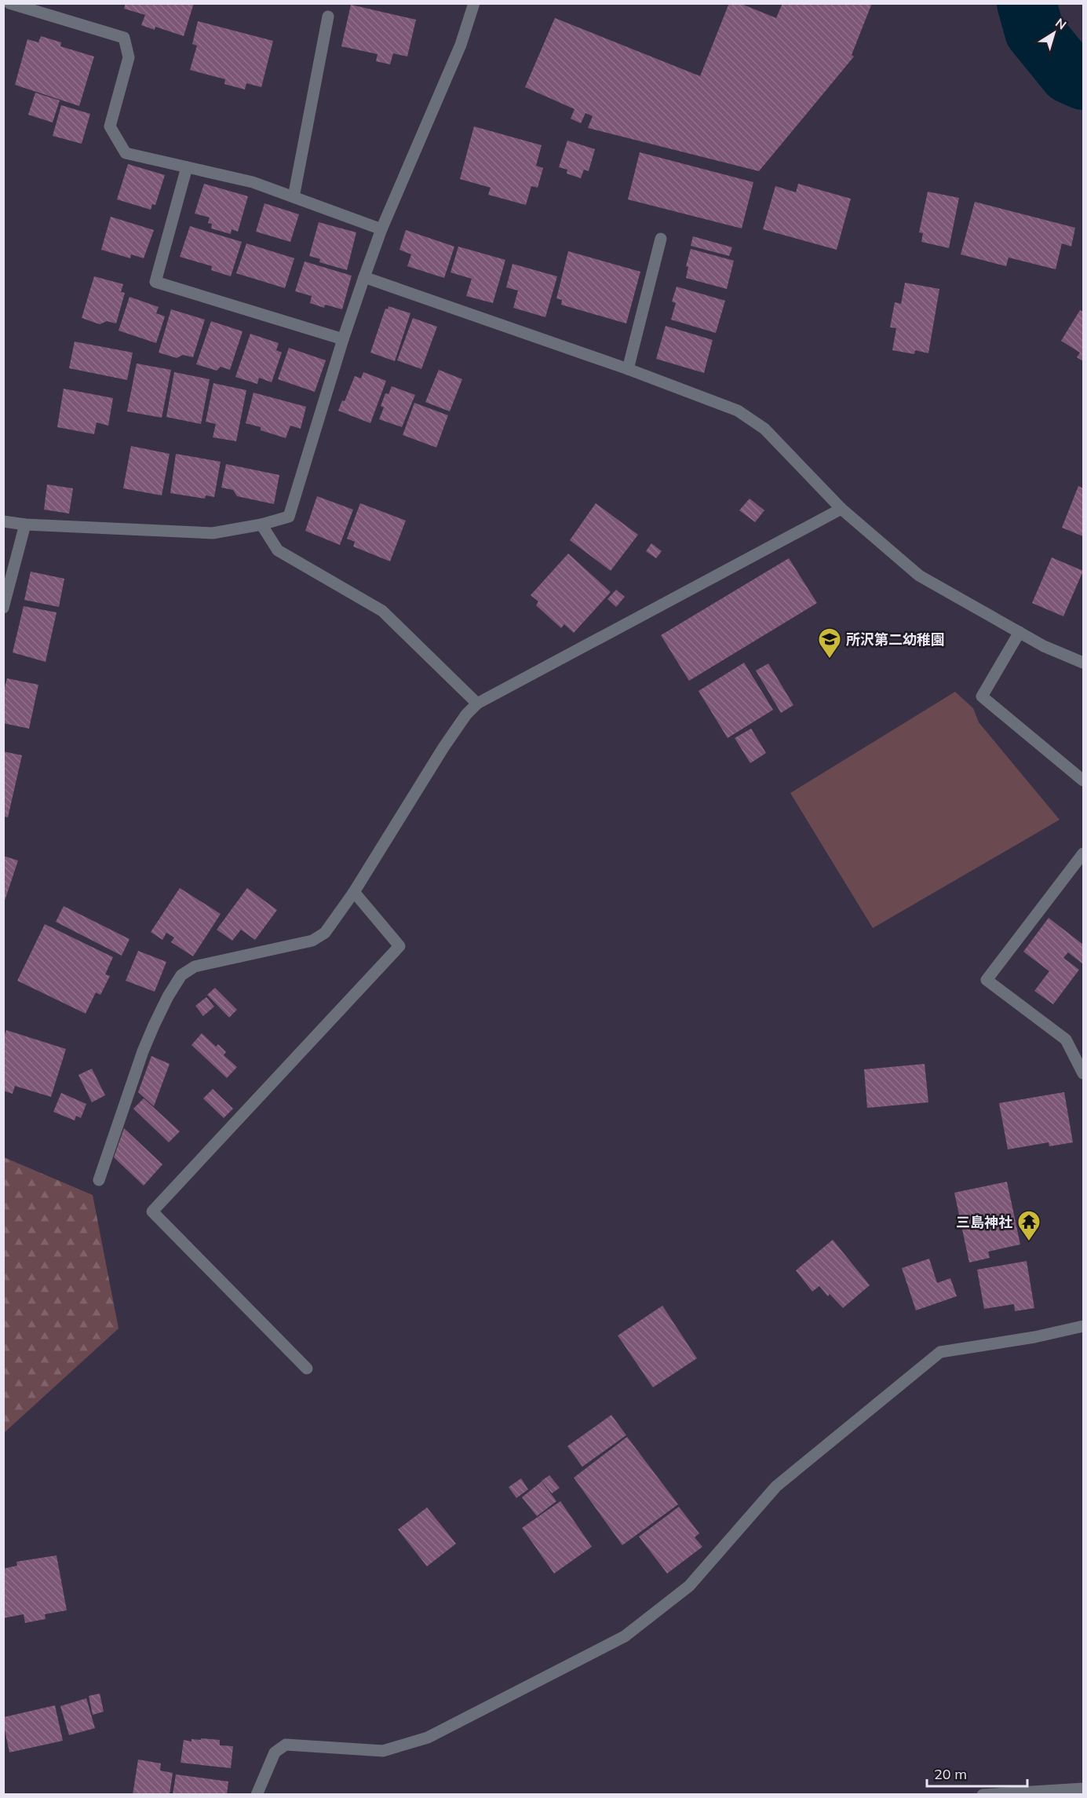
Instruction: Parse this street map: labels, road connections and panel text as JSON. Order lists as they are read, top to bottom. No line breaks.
{"places":{"school or university":["所沢第二幼稚園"],"temple":["三島神社"]},"scale_bar":"20 m","north":"top right"}
